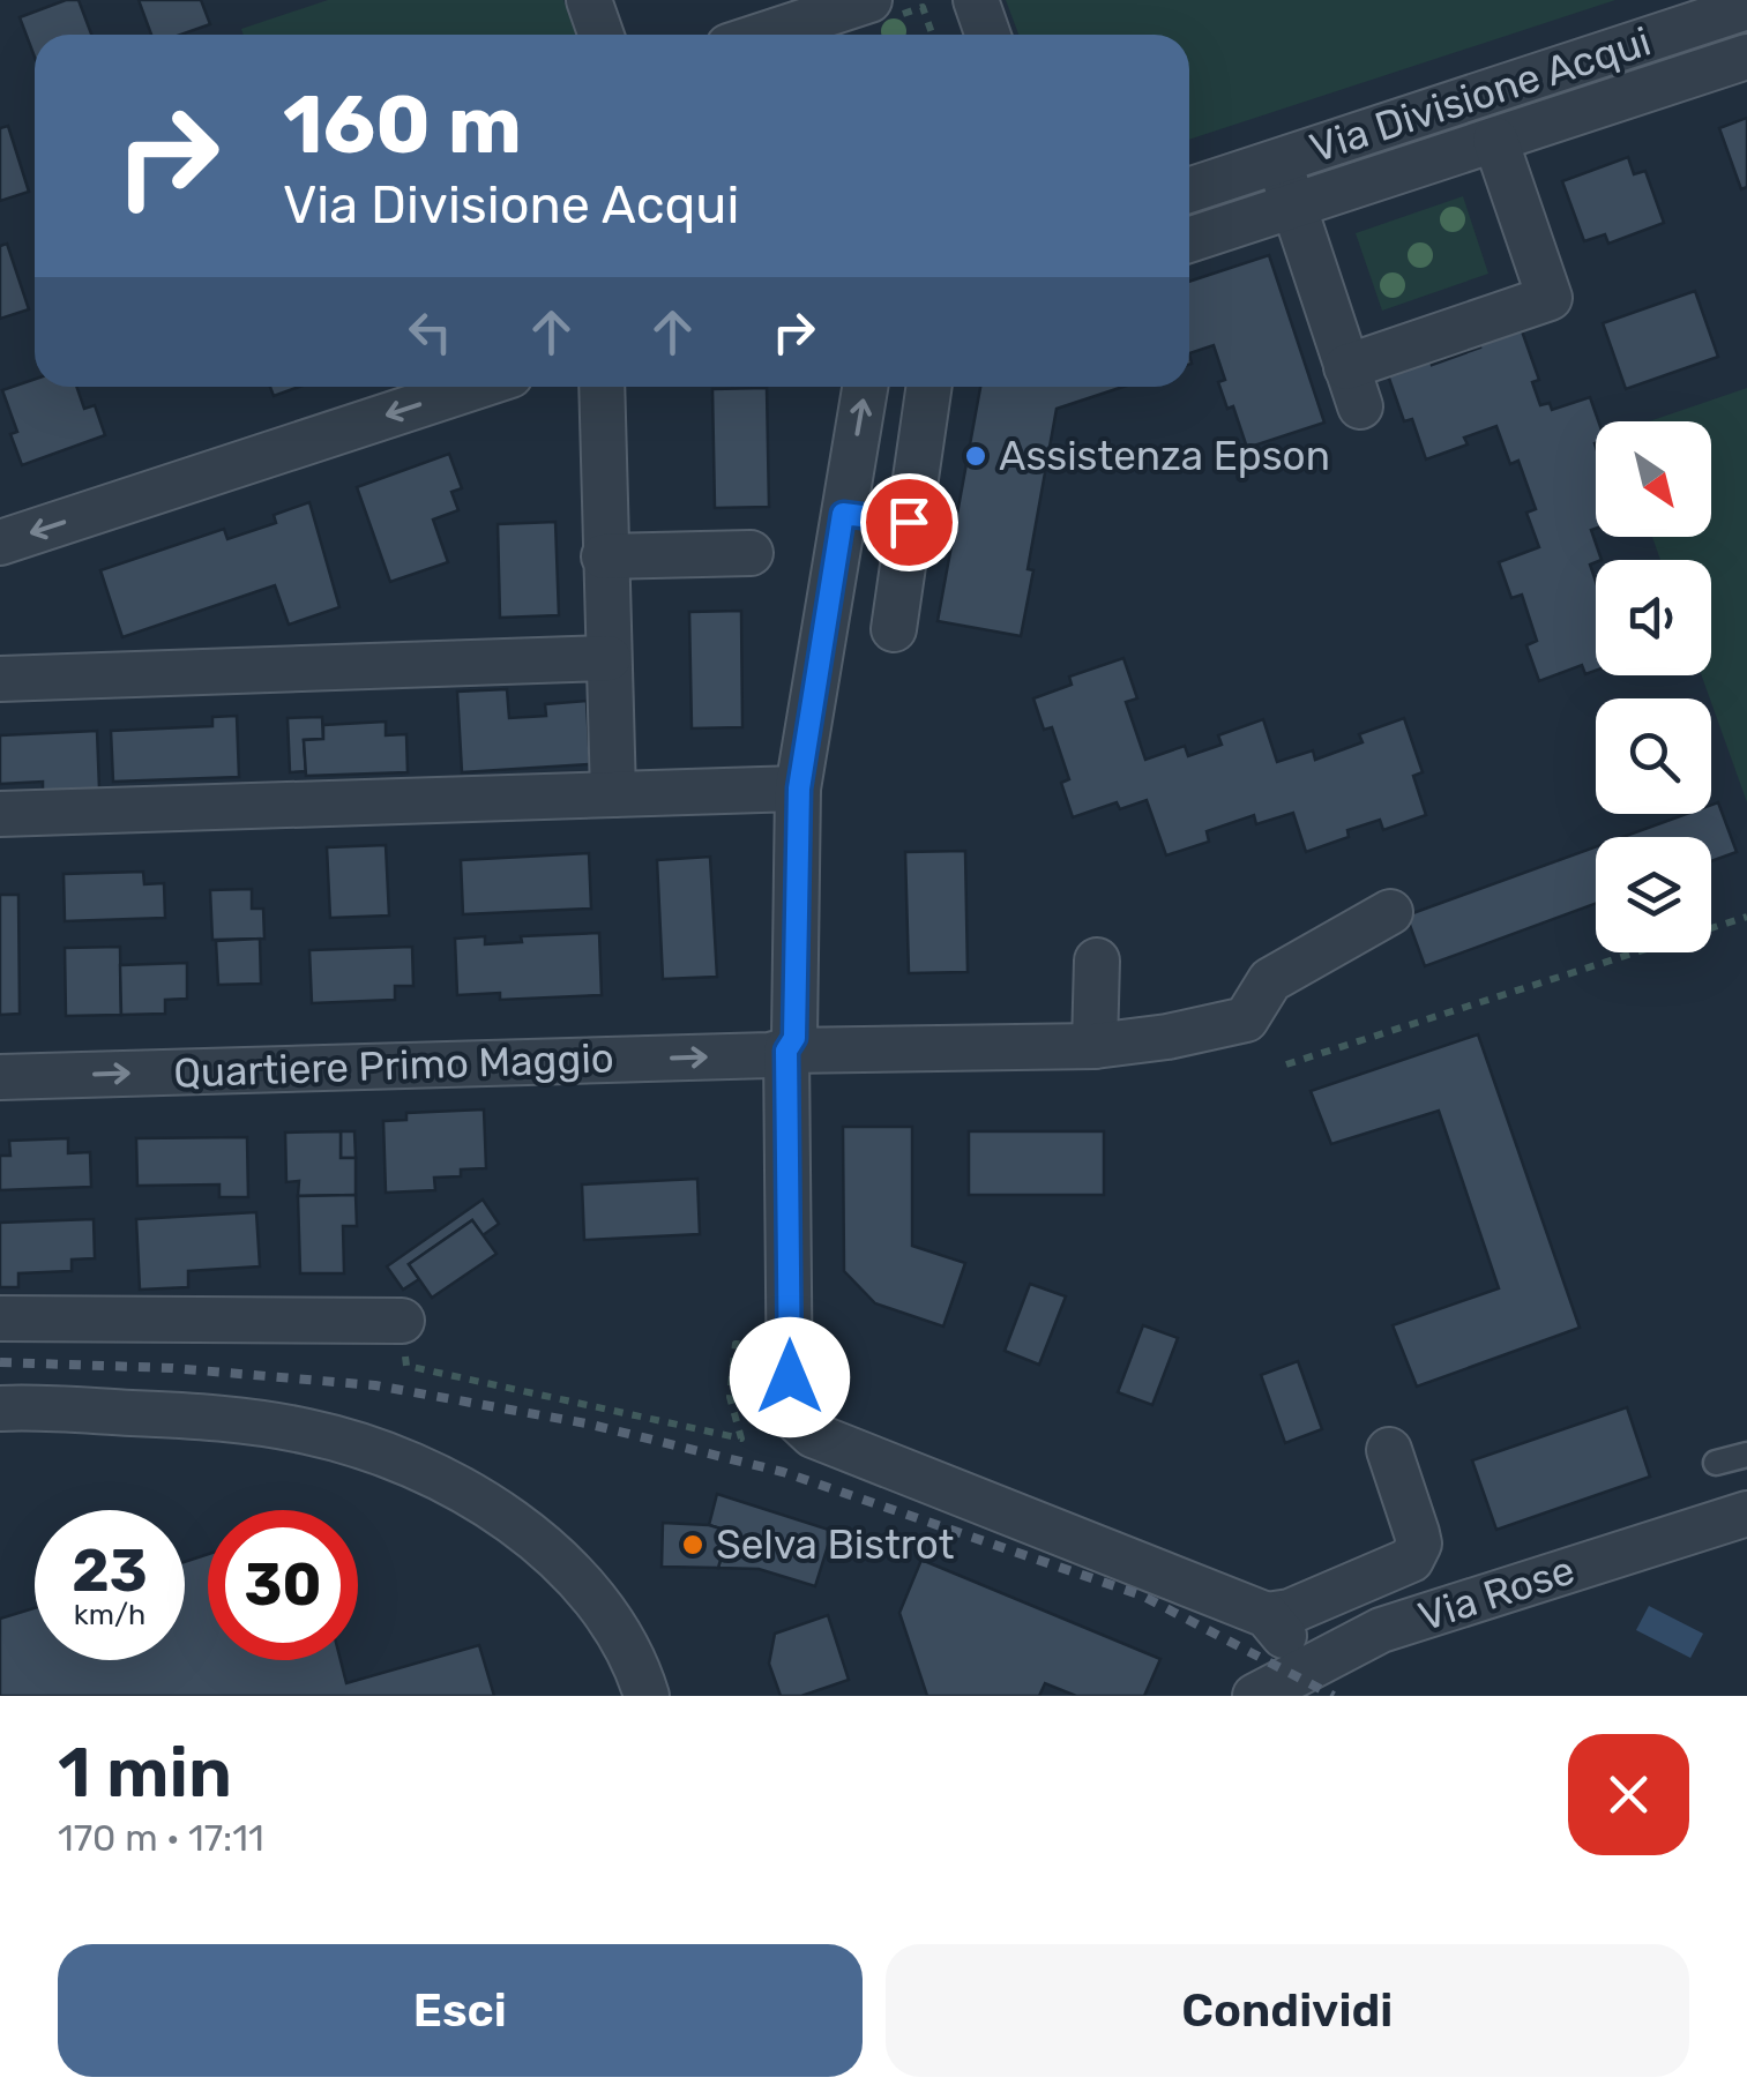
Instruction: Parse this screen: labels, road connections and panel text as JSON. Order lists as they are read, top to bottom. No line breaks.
{"streets":{"street":["Via Divisione Acqui","Quartiere Primo Maggio","Via Rose"]},"places":["Assistenza Epson","Selva Bistrot"],"north":"bottom right","page":{"turn":["160 m","Via Divisione Acqui"],"speed":"23 km/h","limit":"30","heading":["1 min","170 m · 17:11"],"buttons":["Esci","Condividi"]}}
